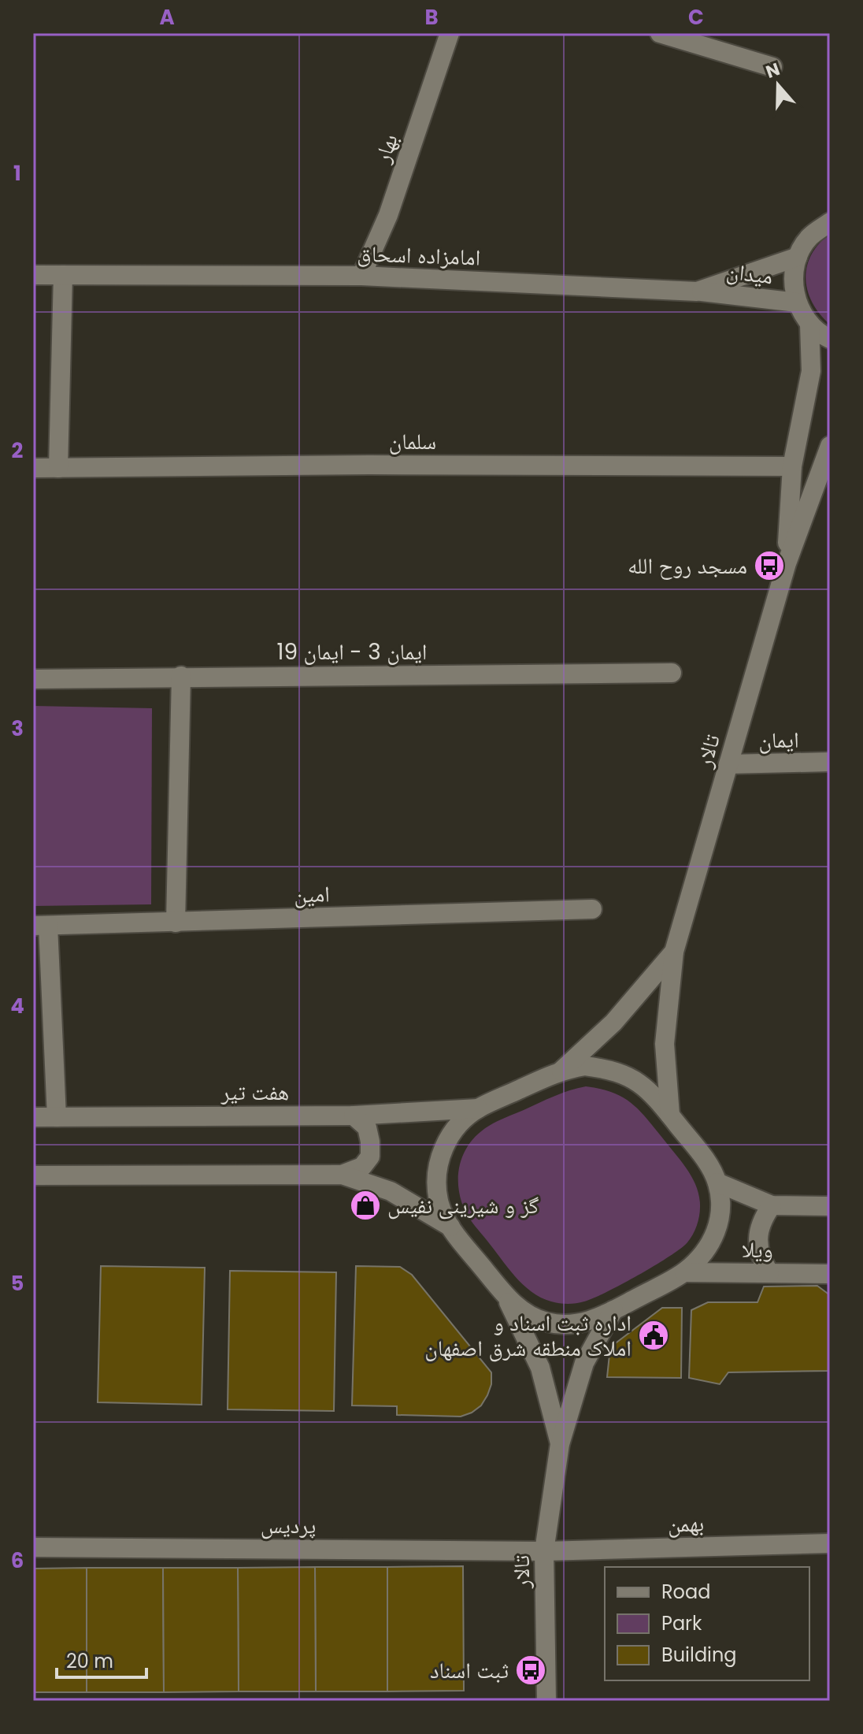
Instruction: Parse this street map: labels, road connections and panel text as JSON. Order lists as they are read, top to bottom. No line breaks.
{"streets":{"street":["بهار","امامزاده اسحاق","میدان","سلمان","ایمان 3 - ایمان 19","ایمان","تالار","امین","هفت تیر","ویلا","بهمن","پردیس"]},"crossings":[["بهار","امامزاده اسحاق"],["امامزاده اسحاق","میدان"],["میدان","تالار"],["سلمان","تالار"],["ایمان","تالار"],["تالار","بهمن"],["تالار","پردیس"],["بهمن","پردیس"]],"places":{"bus stop":["مسجد روح الله","ثبت اسناد"],"shop":["گز و شیرینی نفیس"],"public building":["اداره ثبت اسناد و املاک منطقه شرق اصفهان"]},"legend":["Road","Park","Building"],"scale_bar":"20 m","north":"top","grid":{"columns":["A","B","C"],"rows":["1","2","3","4","5","6"]}}
